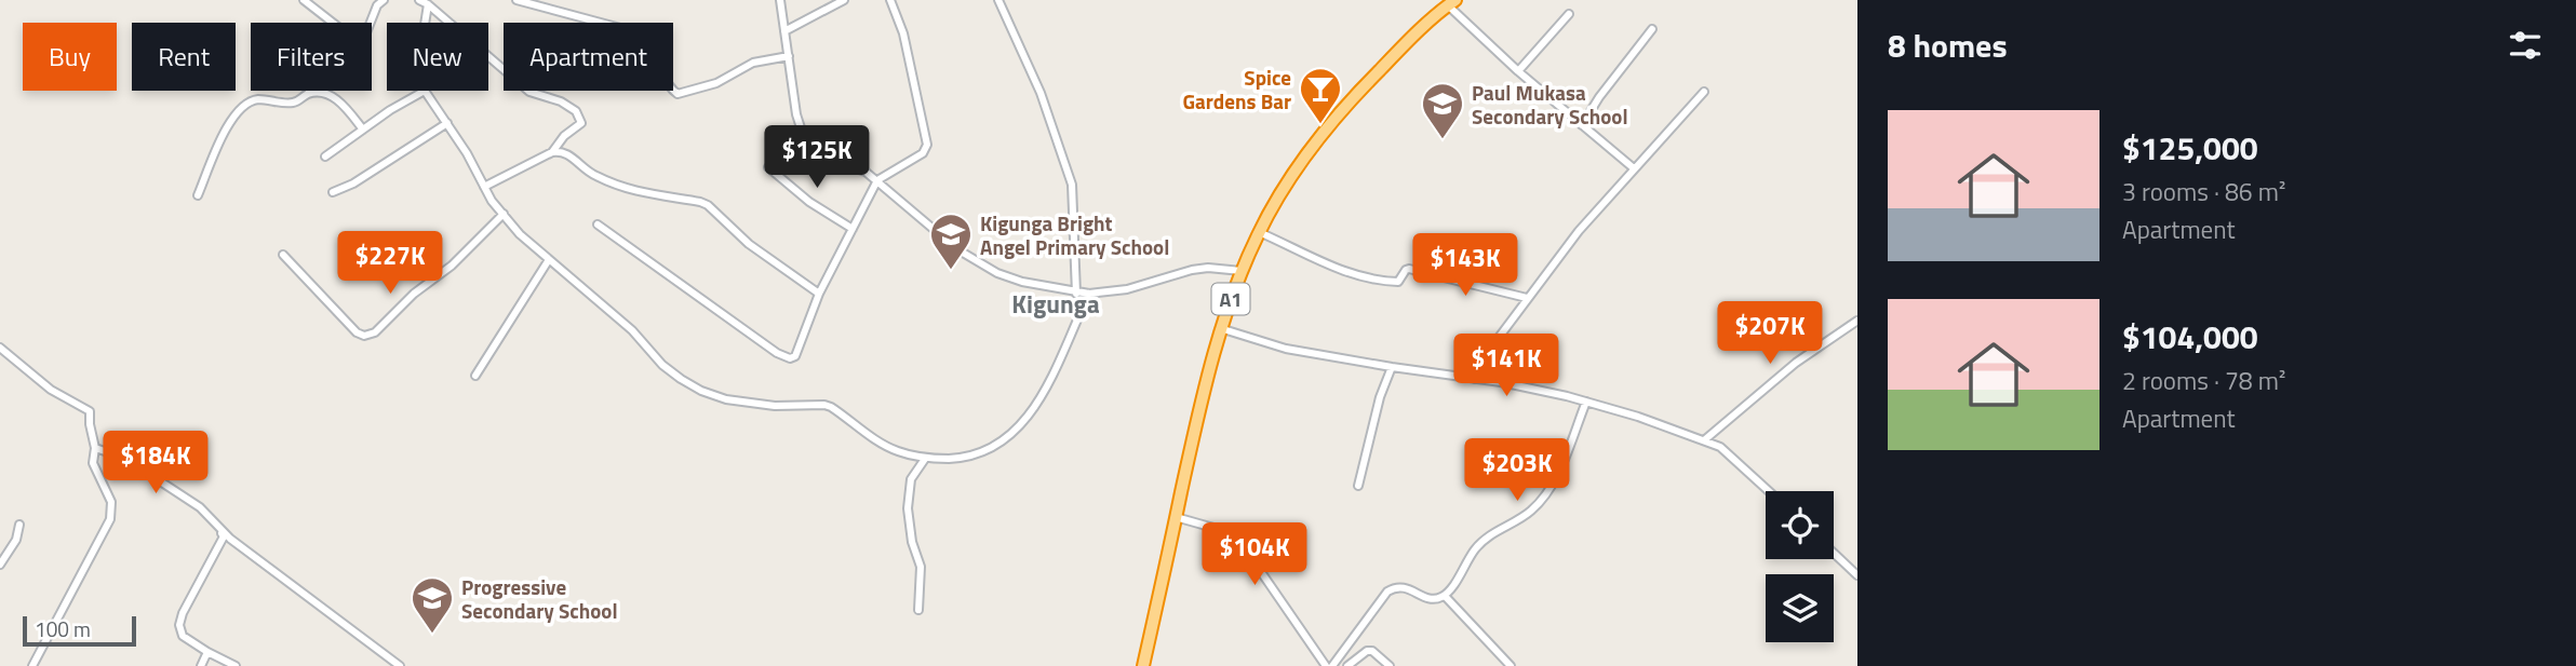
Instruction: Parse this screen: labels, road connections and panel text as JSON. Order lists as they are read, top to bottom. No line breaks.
{"streets":{"highway":["A1"]},"districts":["Kigunga"],"places":{"bar":["Spice Gardens Bar"],"school or university":["Paul Mukasa Secondary School","Kigunga Bright Angel Primary School","Progressive Secondary School"]},"scale_bar":"100 m","page":{"heading":"8 homes","chip":["Buy","Rent","Filters","New","Apartment"],"list":[{"name":"$125,000","note":"3 rooms · 86 m² · Apartment"},{"name":"$104,000","note":"2 rooms · 78 m² · Apartment"}],"price":["$125K","$227K","$143K","$207K","$141K","$184K","$203K","$104K"],"scale":"100 m"}}
